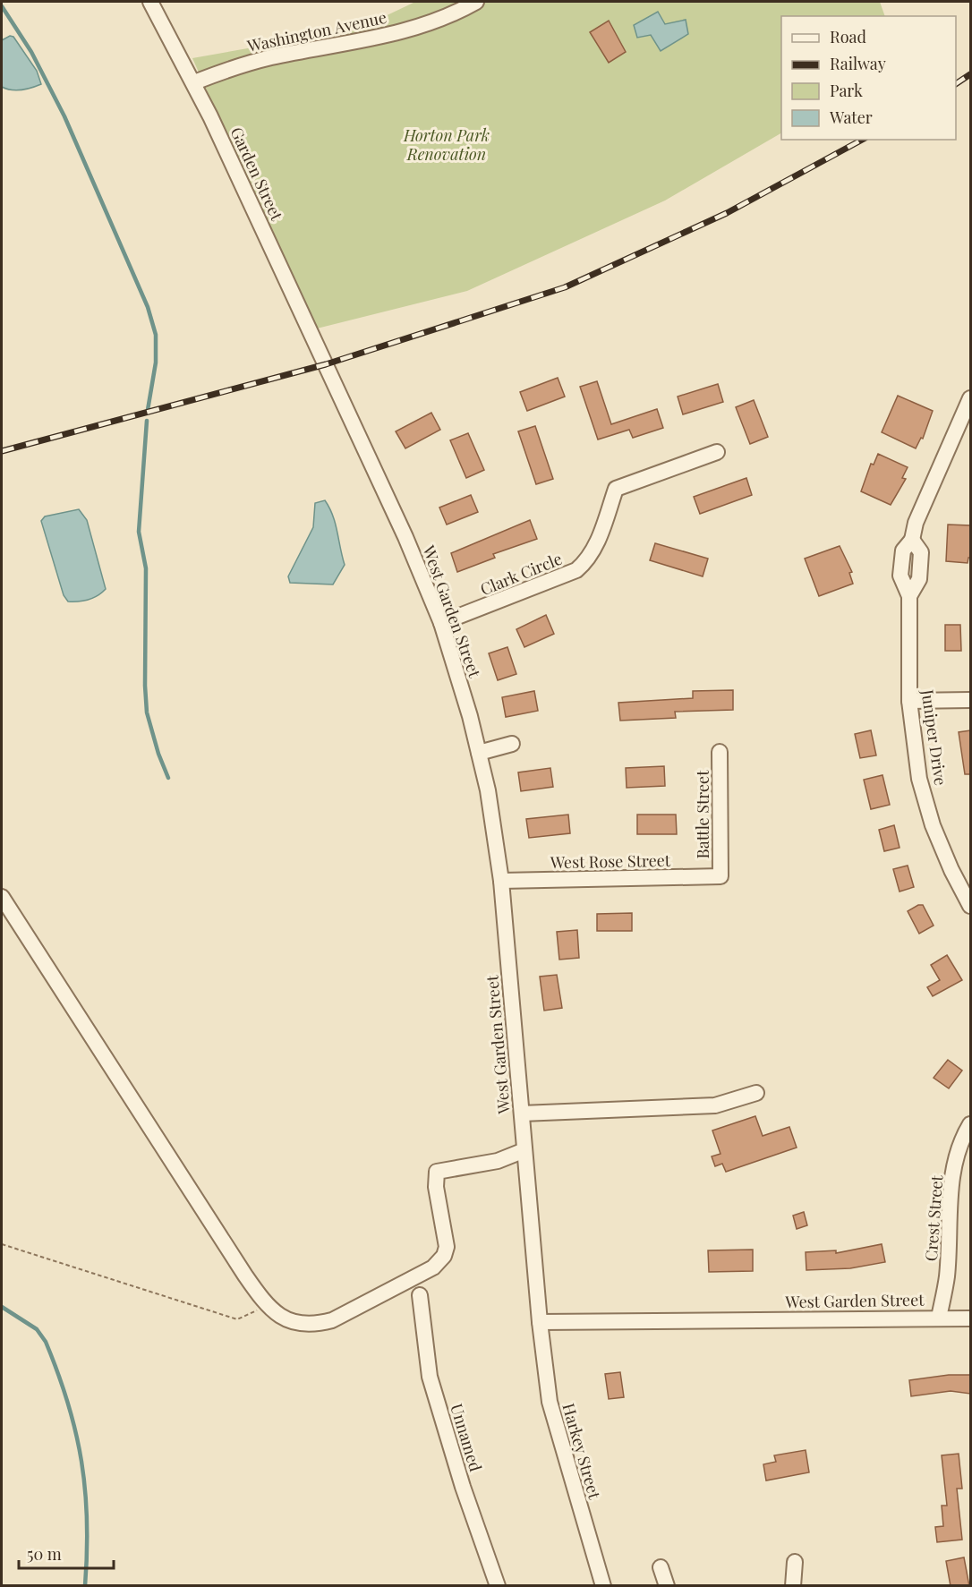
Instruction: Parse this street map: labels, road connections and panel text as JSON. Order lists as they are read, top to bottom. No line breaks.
{"streets":{"street":["Washington Avenue","Garden Street","Clark Circle","West Garden Street","Juniper Drive","Battle Street","West Rose Street","Crest Street","Unnamed","Harkey Street"]},"crossings":[["Washington Avenue","Garden Street"],["Garden Street","West Garden Street"],["Clark Circle","West Garden Street"],["West Garden Street","West Rose Street"],["West Garden Street","Crest Street"],["West Garden Street","Harkey Street"],["Battle Street","West Rose Street"]],"parks":["Horton Park Renovation"],"legend":["Road","Railway","Park","Water"],"scale_bar":"50 m"}
